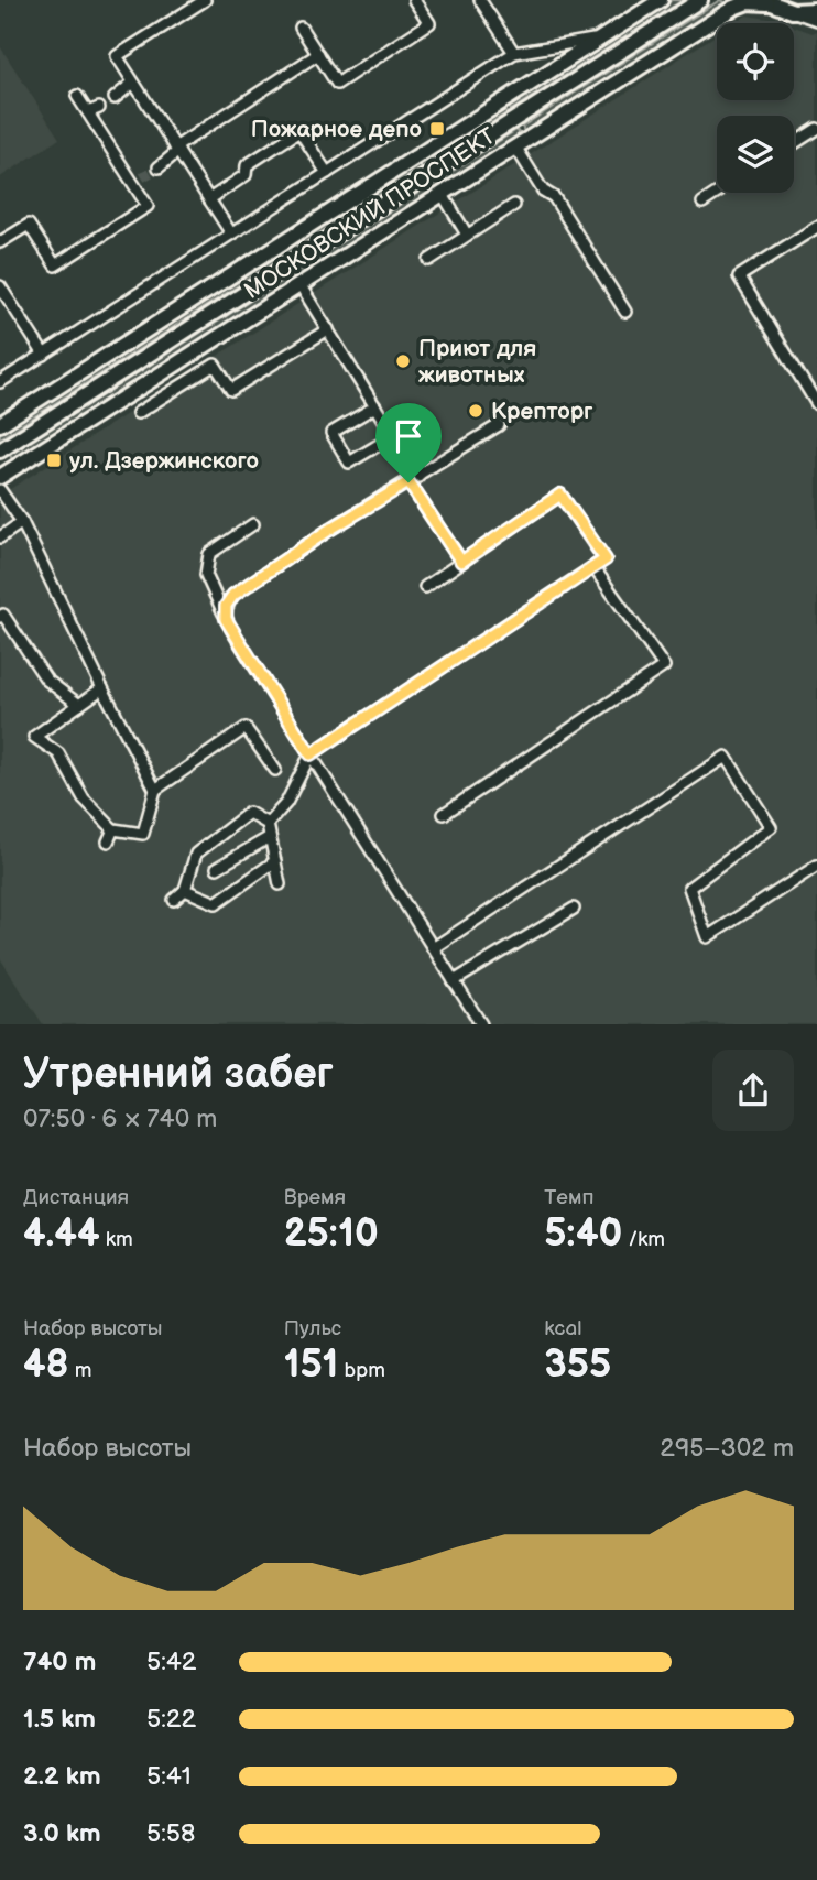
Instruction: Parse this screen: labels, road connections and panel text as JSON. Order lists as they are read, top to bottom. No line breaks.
{"streets":{"main road":["МОСКОВСКИЙ ПРОСПЕКТ"]},"places":{"transit":["Пожарное депо","ул. Дзержинского"],"other":["Приют для животных","Крепторг"]},"page":{"heading":["Утренний забег","07:50 · 6 × 740 m"],"stats":[["Дистанция","4.44 km"],["Время","25:10"],["Темп","5:40 /km"],["Набор высоты","48 m"],["Пульс","151 bpm"],["kcal","355"]],"chart":["Набор высоты","295–302 m"],"list":[{"name":"740 m","note":"5:42"},{"name":"1.5 km","note":"5:22"},{"name":"2.2 km","note":"5:41"},{"name":"3.0 km","note":"5:58"}]}}
